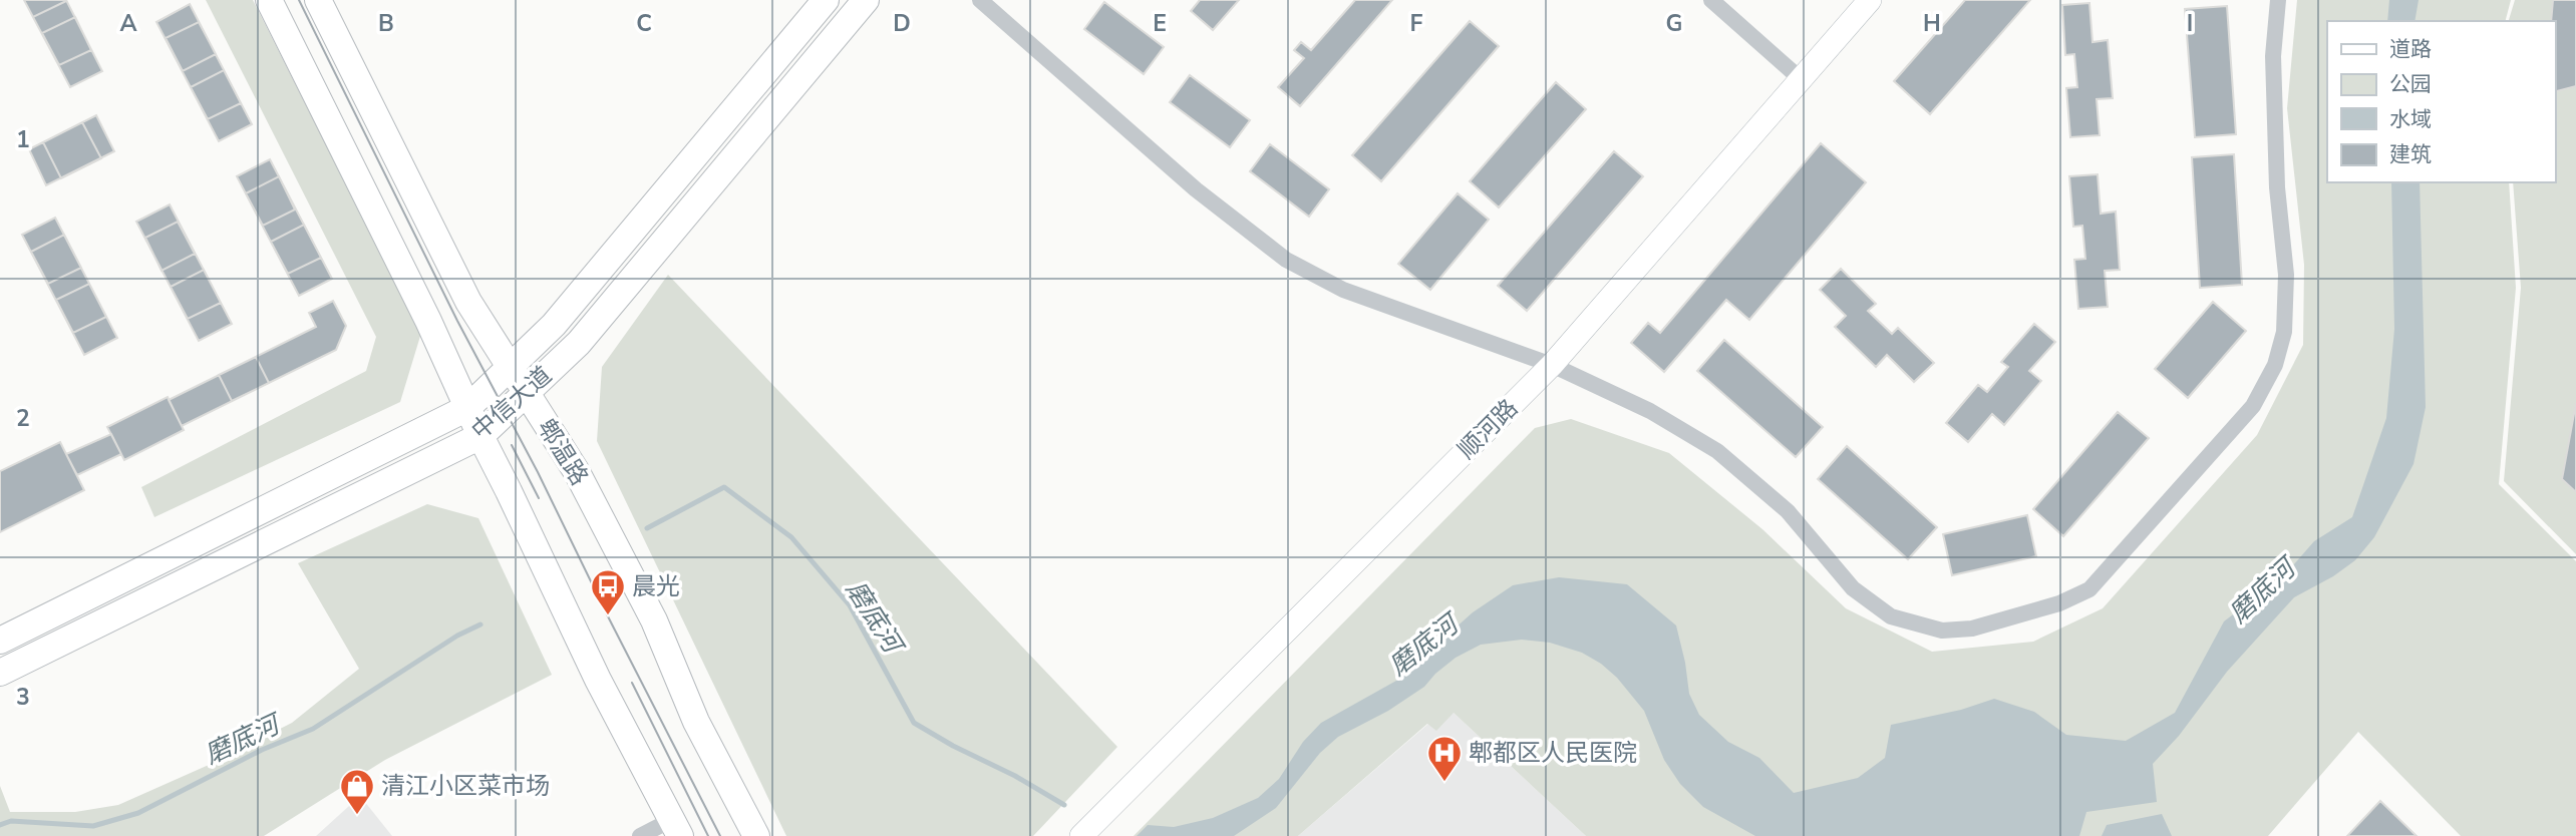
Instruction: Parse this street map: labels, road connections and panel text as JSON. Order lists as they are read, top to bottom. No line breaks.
{"streets":{"main road":["中信大道","郫温路"],"street":["顺河路"]},"crossings":[["中信大道","郫温路"]],"water":["磨底河"],"places":{"bus stop":["晨光"],"hospital":["郫都区人民医院"],"shop":["清江小区菜市场"]},"legend":["道路","公园","水域","建筑"],"grid":{"columns":["A","B","C","D","E","F","G","H","I"],"rows":["1","2","3"]}}
